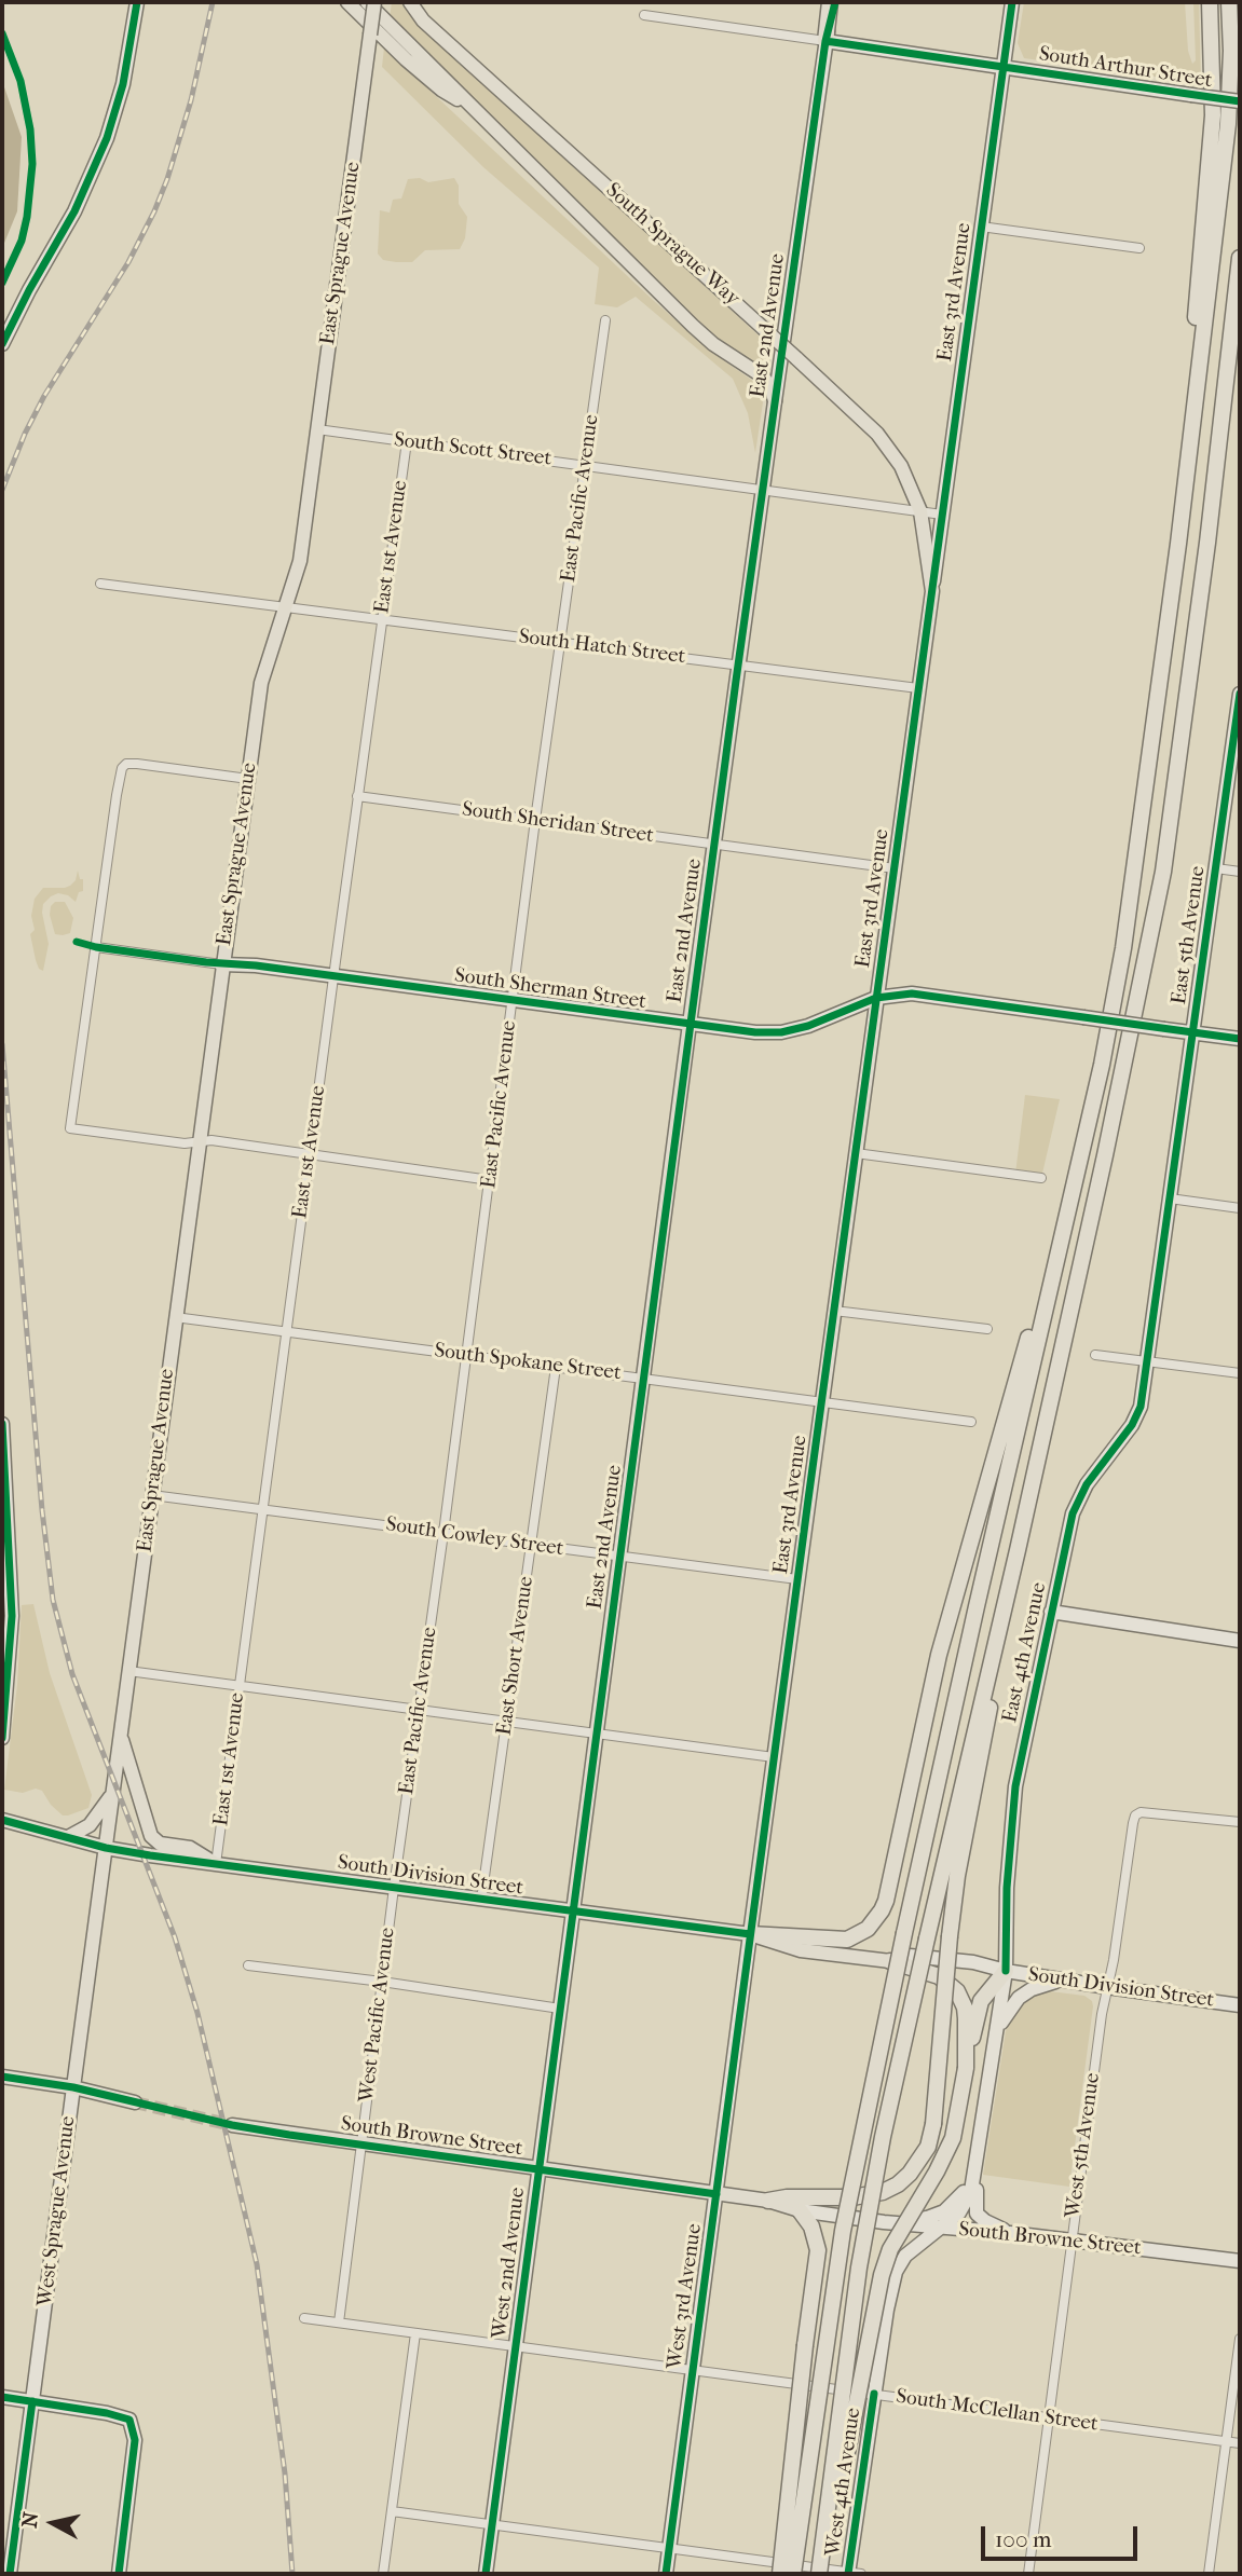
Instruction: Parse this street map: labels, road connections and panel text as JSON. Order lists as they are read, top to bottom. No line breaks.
{"streets":{"main road":["South Sprague Way","East Sprague Avenue","East 3rd Avenue","East 2nd Avenue","South Division Street","South Browne Street","West Sprague Avenue"],"street":["South Arthur Street","South Scott Street","East Pacific Avenue","East 1st Avenue","South Hatch Street","South Sheridan Street","East 5th Avenue","South Sherman Street","South Spokane Street","South Cowley Street","East 4th Avenue","East Short Avenue","West Pacific Avenue","West 5th Avenue","West 2nd Avenue","West 3rd Avenue","South McClellan Street","West 4th Avenue"]},"crossings":[["South Arthur Street","East 3rd Avenue"],["South Arthur Street","East 2nd Avenue"],["South Sprague Way","East 3rd Avenue"],["South Sprague Way","East 2nd Avenue"],["South Sprague Way","South Scott Street"],["East Sprague Avenue","South Scott Street"],["East Sprague Avenue","South Hatch Street"],["East Sprague Avenue","South Sherman Street"],["East Sprague Avenue","South Spokane Street"],["East Sprague Avenue","South Cowley Street"],["East Sprague Avenue","South Division Street"],["East Sprague Avenue","West Sprague Avenue"],["East 3rd Avenue","South Scott Street"],["East 3rd Avenue","South Hatch Street"],["East 3rd Avenue","South Sheridan Street"],["East 3rd Avenue","South Sherman Street"],["East 3rd Avenue","South Spokane Street"],["East 3rd Avenue","South Cowley Street"],["East 3rd Avenue","South Division Street"],["East 3rd Avenue","West 3rd Avenue"],["East 2nd Avenue","South Scott Street"],["East 2nd Avenue","South Hatch Street"],["East 2nd Avenue","South Sheridan Street"],["East 2nd Avenue","South Sherman Street"],["East 2nd Avenue","South Spokane Street"],["East 2nd Avenue","South Cowley Street"],["East 2nd Avenue","South Division Street"],["East 2nd Avenue","West 2nd Avenue"],["South Scott Street","East Pacific Avenue"],["South Scott Street","East 1st Avenue"],["East Pacific Avenue","South Hatch Street"],["East Pacific Avenue","South Sheridan Street"],["East Pacific Avenue","South Sherman Street"],["East Pacific Avenue","South Spokane Street"],["East Pacific Avenue","South Cowley Street"],["East Pacific Avenue","South Division Street"],["East Pacific Avenue","West Pacific Avenue"],["East 1st Avenue","South Hatch Street"],["East 1st Avenue","South Sheridan Street"],["East 1st Avenue","South Sherman Street"],["East 1st Avenue","South Spokane Street"],["East 1st Avenue","South Cowley Street"],["East 1st Avenue","South Division Street"],["East 5th Avenue","South Sherman Street"],["East 5th Avenue","East 4th Avenue"],["South Spokane Street","East Short Avenue"],["South Cowley Street","East Short Avenue"],["East 4th Avenue","South Division Street"],["East 4th Avenue","West 4th Avenue"],["East Short Avenue","South Division Street"],["South Division Street","West Pacific Avenue"],["South Division Street","West 5th Avenue"],["South Division Street","West Sprague Avenue"],["South Division Street","West 2nd Avenue"],["South Division Street","West 3rd Avenue"],["South Division Street","West 4th Avenue"],["West Pacific Avenue","South Browne Street"],["West Pacific Avenue","South McClellan Street"],["South Browne Street","West 5th Avenue"],["South Browne Street","West 2nd Avenue"],["South Browne Street","West 3rd Avenue"],["South Browne Street","West 4th Avenue"],["West 5th Avenue","South McClellan Street"],["West 2nd Avenue","South McClellan Street"],["West 3rd Avenue","South McClellan Street"],["South McClellan Street","West 4th Avenue"]],"scale_bar":"100 m","north":"left"}
